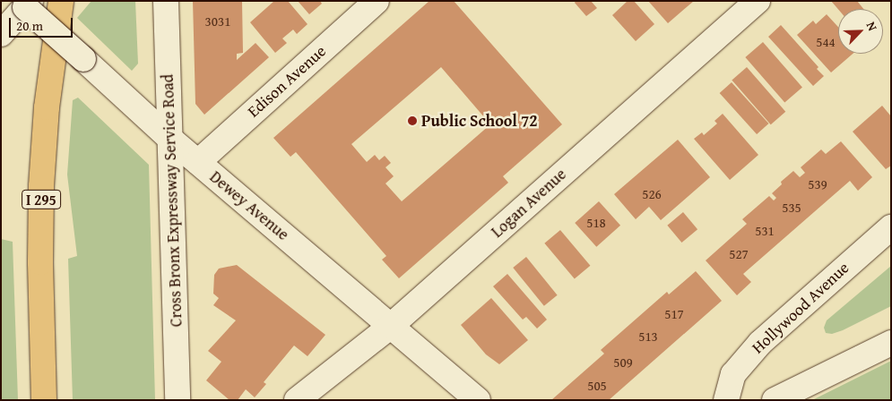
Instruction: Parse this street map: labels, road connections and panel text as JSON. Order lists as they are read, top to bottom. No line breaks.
{"streets":{"highway":["I 295"],"street":["Edison Avenue","Cross Bronx Expressway Service Road","Logan Avenue","Dewey Avenue","Hollywood Avenue"]},"crossings":[["Edison Avenue","Dewey Avenue"],["Cross Bronx Expressway Service Road","Dewey Avenue"],["Logan Avenue","Dewey Avenue"]],"places":["Public School 72"],"house_numbers":["3031","544","539","526","535","518","531","527","517","513","509","505"],"scale_bar":"20 m","north":"top right"}
